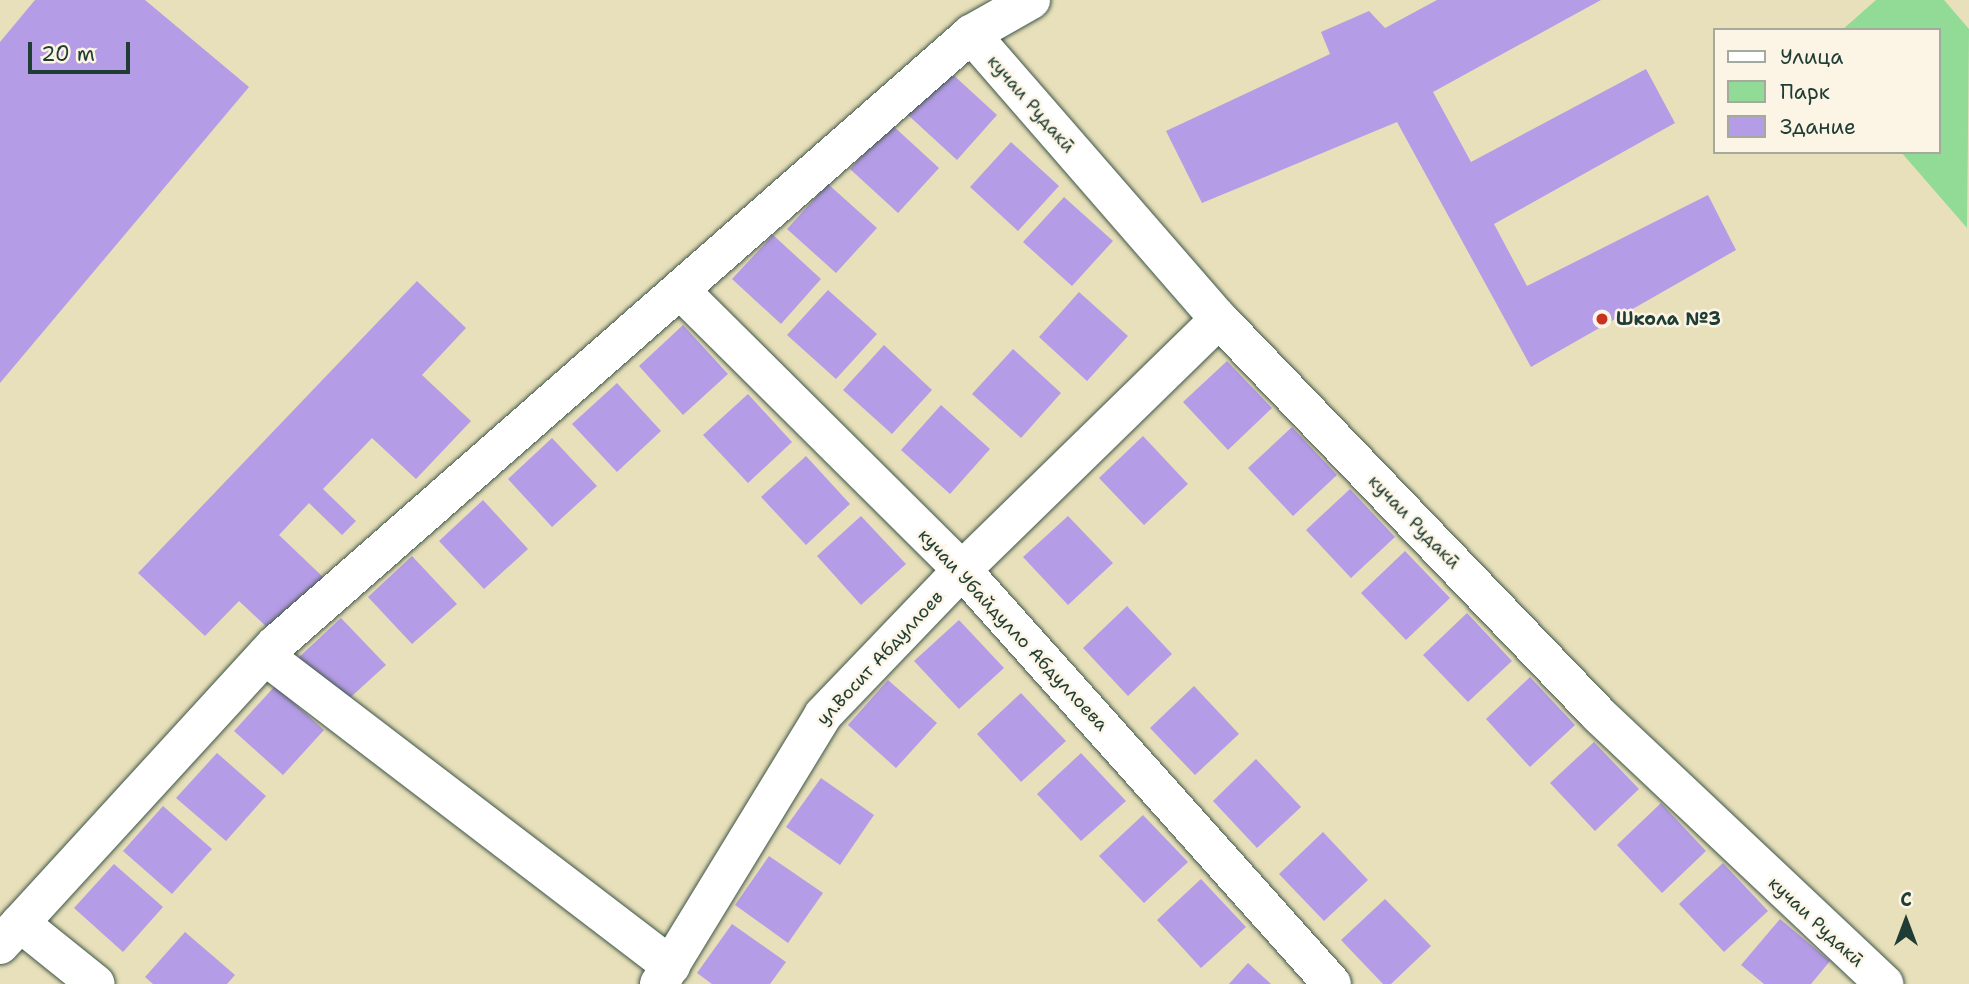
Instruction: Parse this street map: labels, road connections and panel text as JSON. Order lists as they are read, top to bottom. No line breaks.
{"streets":{"street":["кучаи Рудакӣ","кучаи Убайдулло Абдуллоева","ул.Восит Абдуллоев"]},"crossings":[["кучаи Рудакӣ","ул.Восит Абдуллоев"],["кучаи Убайдулло Абдуллоева","ул.Восит Абдуллоев"]],"places":["Школа №3"],"legend":["Улица","Парк","Здание"],"scale_bar":"20 m","north":"top"}
